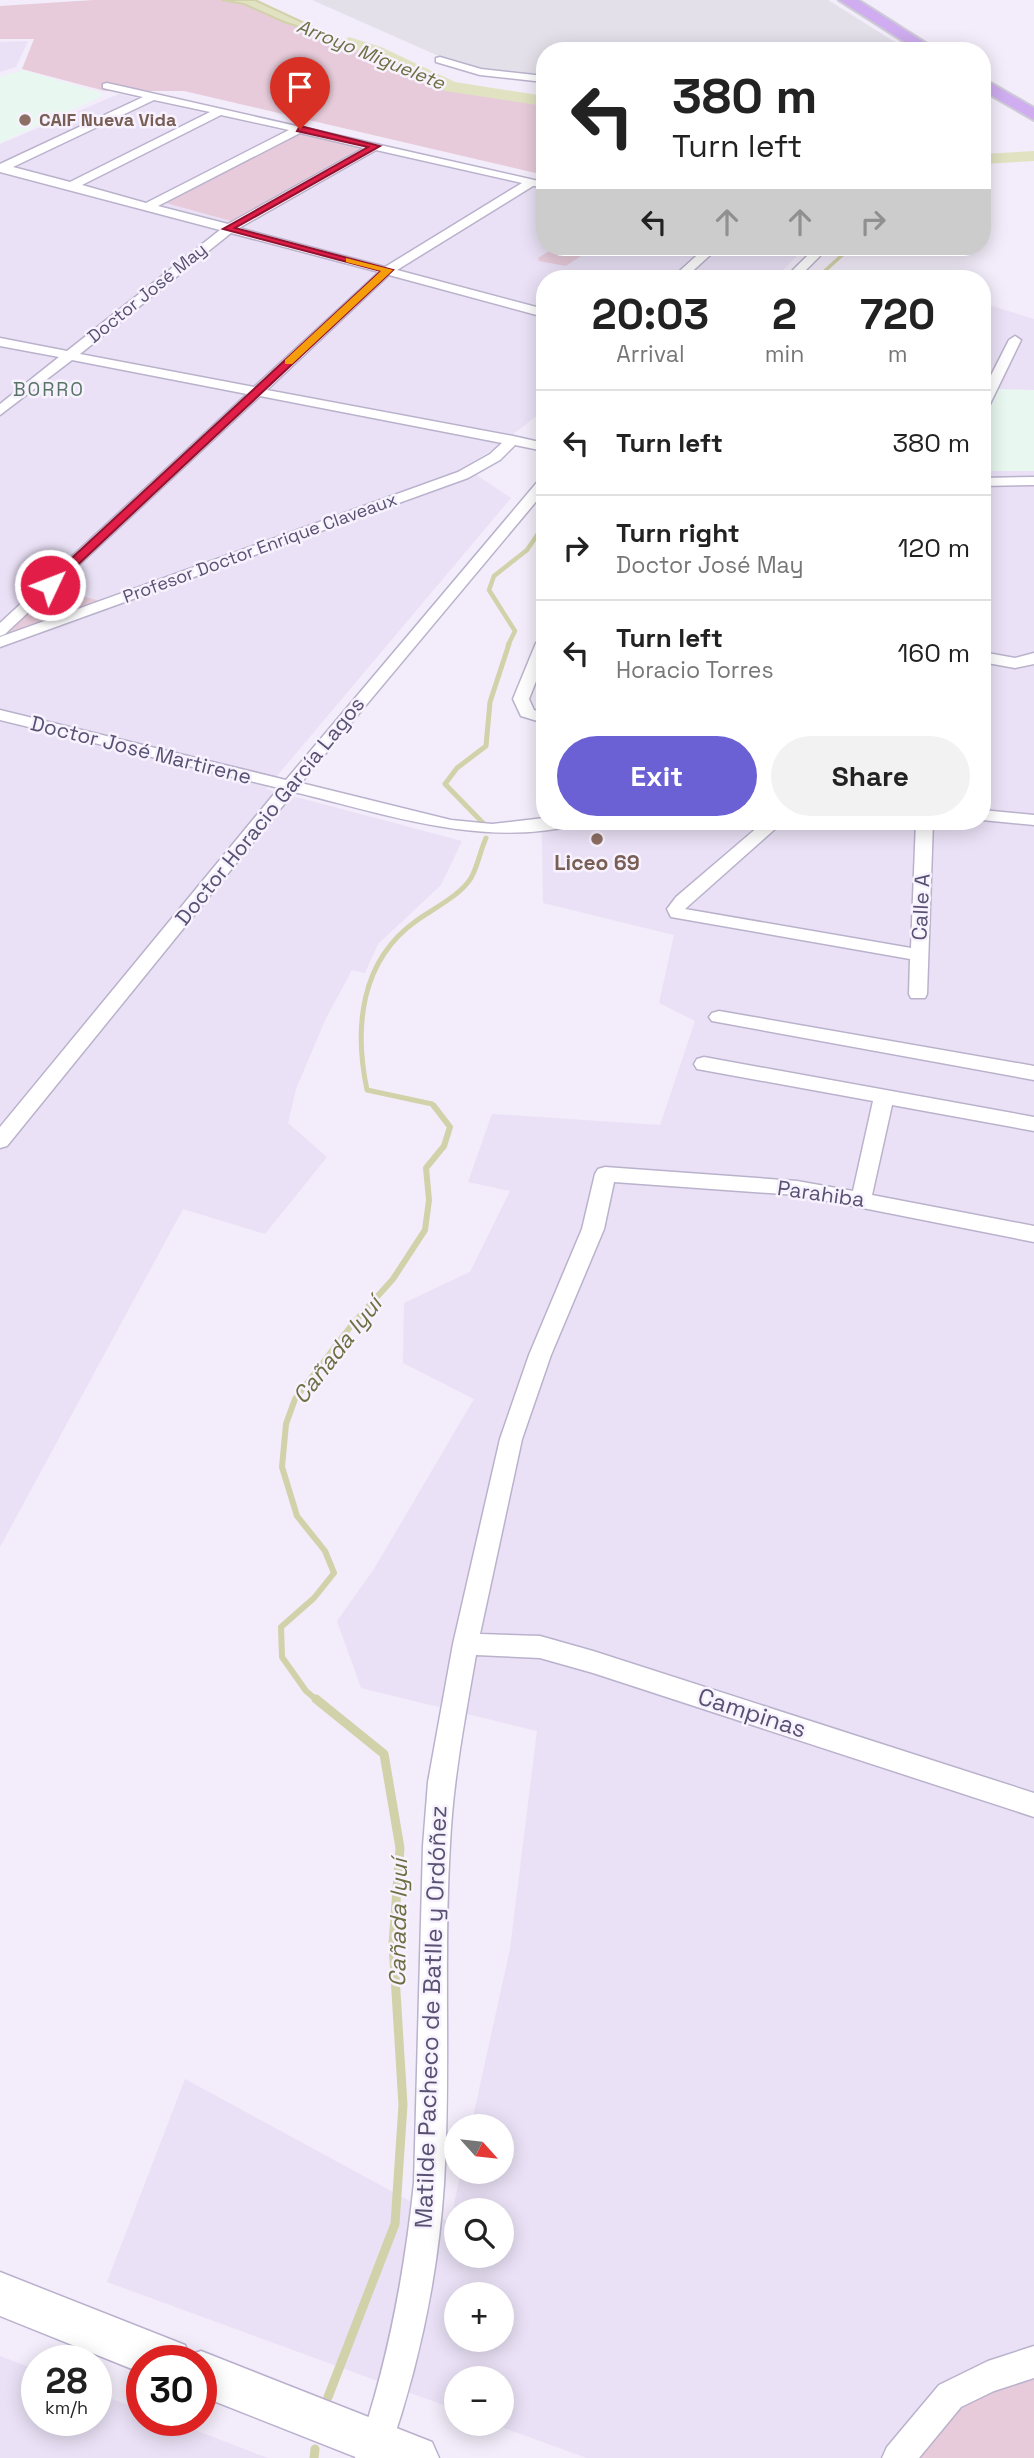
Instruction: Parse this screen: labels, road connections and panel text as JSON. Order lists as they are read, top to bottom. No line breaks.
{"streets":{"street":["Doctor José May","Profesor Doctor Enrique Claveaux","Doctor José Martirene","Doctor Horacio García Lagos","Calle A","Parahiba","Campinas","Matilde Pacheco de Batlle y Ordóñez"]},"crossings":[["Doctor José Martirene","Doctor Horacio García Lagos"],["Parahiba","Matilde Pacheco de Batlle y Ordóñez"],["Campinas","Matilde Pacheco de Batlle y Ordóñez"]],"districts":["BORRO"],"water":["Arroyo Miguelete","Cañada Iyuí"],"places":["CAIF Nueva Vida","Liceo 69"],"north":"bottom right","page":{"turn":["380 m","Turn left"],"eta":["20:03","Arrival","2","min","720","m"],"list":[{"name":"Turn left","value":"380 m"},{"name":"Turn right","note":"Doctor José May","value":"120 m"},{"name":"Turn left","note":"Horacio Torres","value":"160 m"}],"buttons":["Exit","Share"],"map_buttons":["+","−"],"speed":"28 km/h","limit":"30"}}
